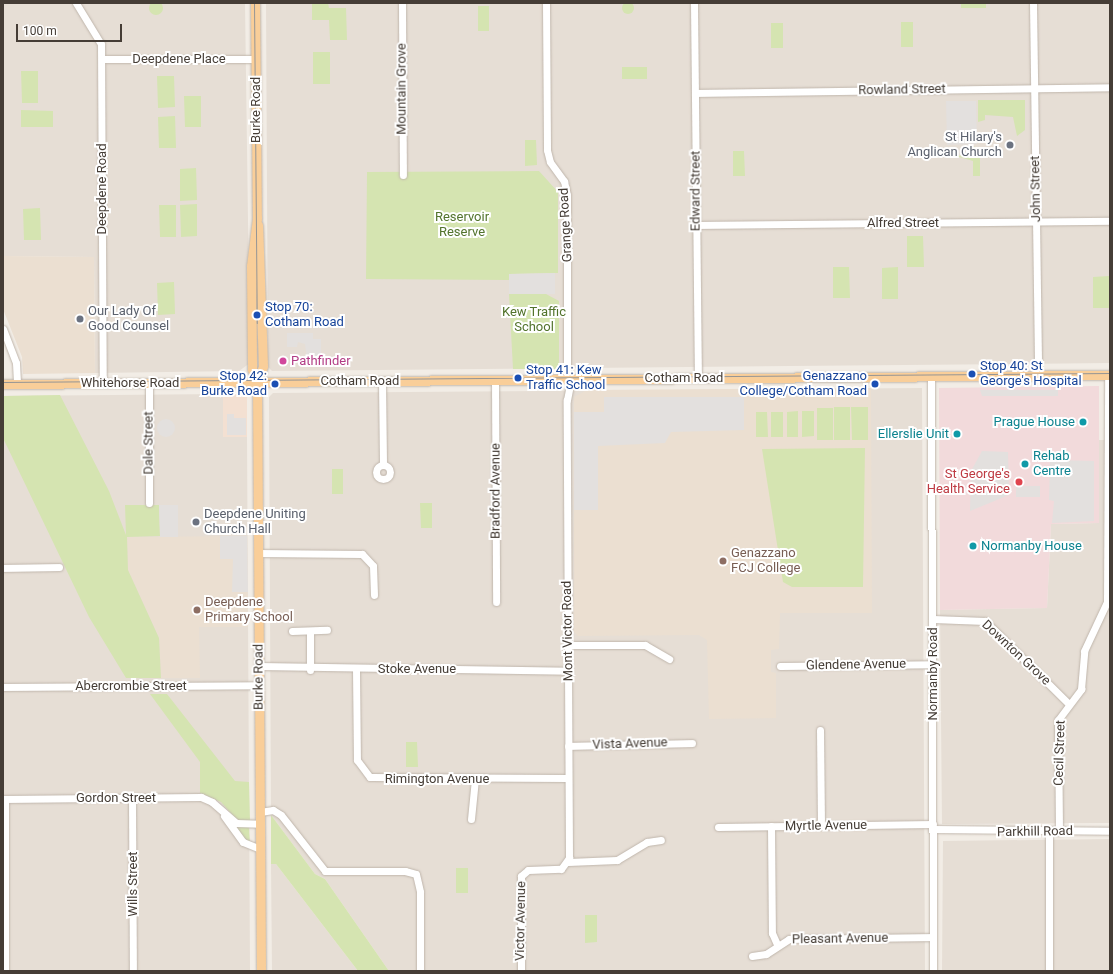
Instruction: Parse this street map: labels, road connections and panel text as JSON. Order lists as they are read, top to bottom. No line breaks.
{"streets":{"main road":["Burke Road","Cotham Road","Whitehorse Road"],"street":["Deepdene Place","Mountain Grove","Rowland Street","Deepdene Road","John Street","Edward Street","Alfred Street","Grange Road","Dale Street","Bradford Avenue","Mont Victor Road","Downton Grove","Glendene Avenue","Stoke Avenue","Normanby Road","Abercrombie Street","Vista Avenue","Cecil Street","Rimington Avenue","Gordon Street","Myrtle Avenue","Parkhill Road","Wills Street","Victor Avenue","Pleasant Avenue"]},"crossings":[["Deepdene Place","Burke Road"],["Deepdene Place","Deepdene Road"],["Rowland Street","John Street"],["Rowland Street","Edward Street"],["Burke Road","Cotham Road"],["Burke Road","Whitehorse Road"],["Burke Road","Stoke Avenue"],["Burke Road","Abercrombie Street"],["Burke Road","Gordon Street"],["Deepdene Road","Whitehorse Road"],["John Street","Alfred Street"],["John Street","Cotham Road"],["Edward Street","Alfred Street"],["Edward Street","Cotham Road"],["Grange Road","Cotham Road"],["Grange Road","Mont Victor Road"],["Cotham Road","Whitehorse Road"],["Cotham Road","Bradford Avenue"],["Cotham Road","Mont Victor Road"],["Cotham Road","Normanby Road"],["Cotham Road","Cecil Street"],["Whitehorse Road","Dale Street"],["Mont Victor Road","Stoke Avenue"],["Mont Victor Road","Vista Avenue"],["Mont Victor Road","Rimington Avenue"],["Mont Victor Road","Victor Avenue"],["Downton Grove","Normanby Road"],["Downton Grove","Cecil Street"],["Glendene Avenue","Normanby Road"],["Stoke Avenue","Rimington Avenue"],["Normanby Road","Myrtle Avenue"],["Normanby Road","Parkhill Road"],["Normanby Road","Pleasant Avenue"],["Cecil Street","Parkhill Road"],["Gordon Street","Wills Street"],["Myrtle Avenue","Parkhill Road"]],"parks":["Reservoir Reserve","Kew Traffic School"],"places":["St Hilary's Anglican Church","Stop 70: Cotham Road","Our Lady Of Good Counsel","Pathfinder","Stop 40: St George's Hospital","Stop 41: Kew Traffic School","Stop 42: Burke Road","Genazzano College/Cotham Road","Prague House","Ellerslie Unit","Rehab Centre","St George's Health Service","Deepdene Uniting Church Hall","Normanby House","Genazzano FCJ College","Deepdene Primary School"],"scale_bar":"100 m"}
